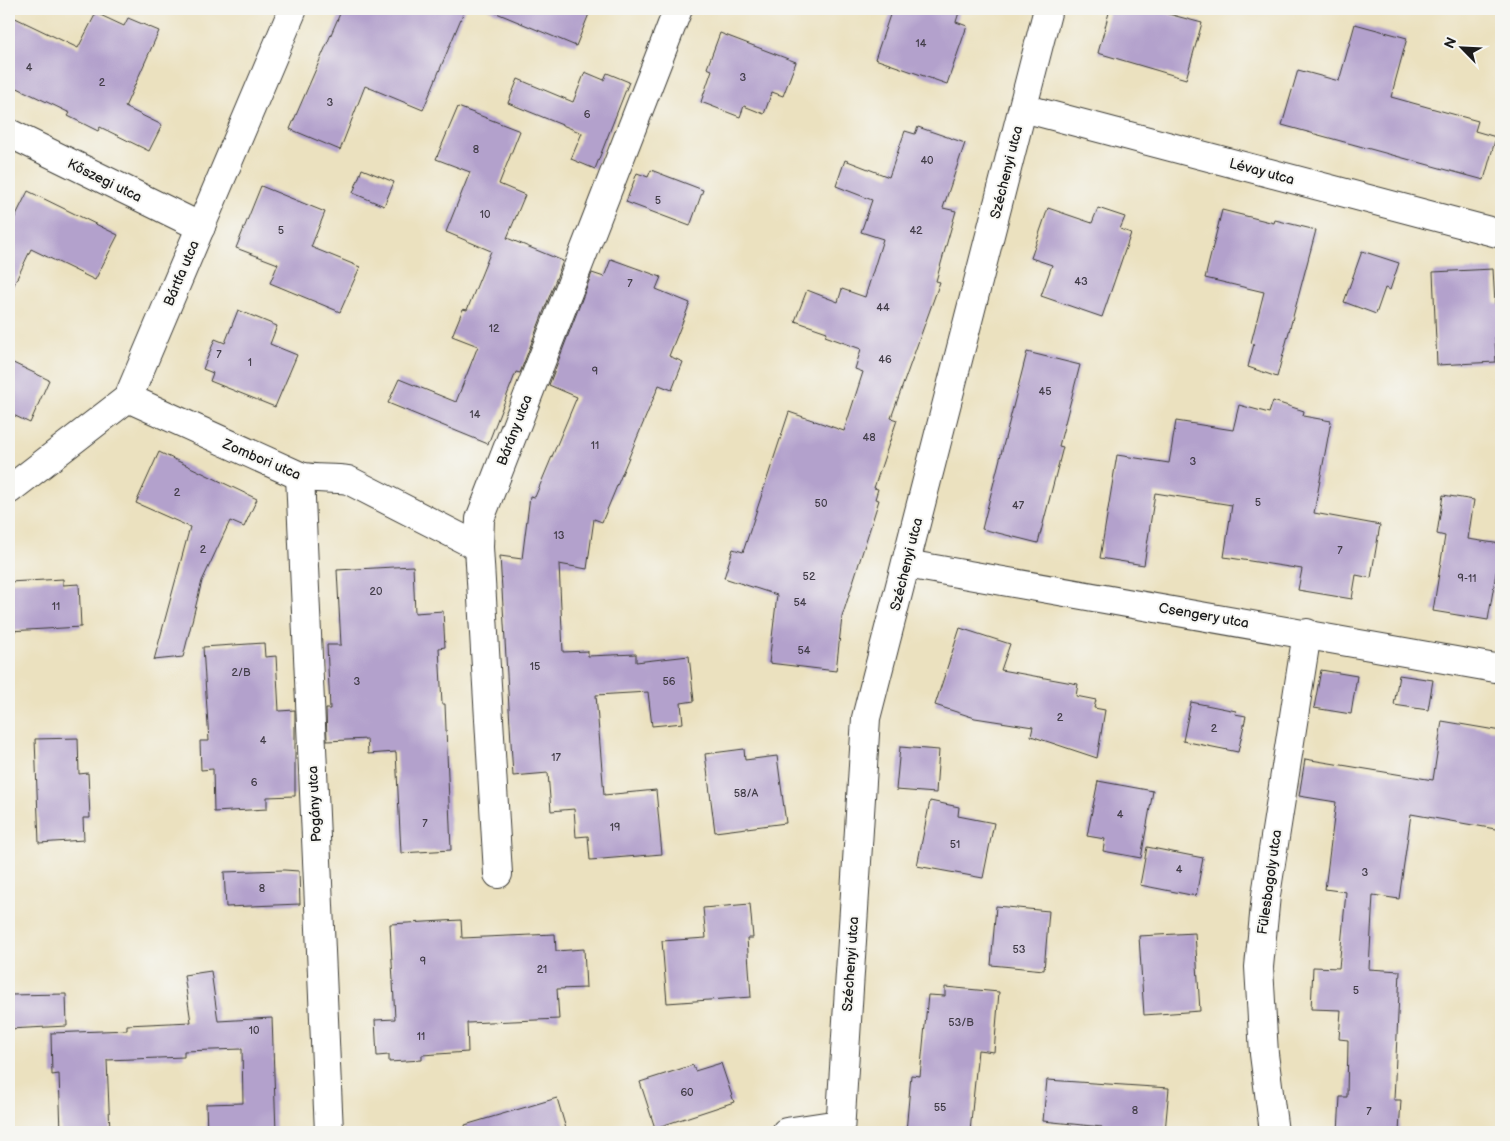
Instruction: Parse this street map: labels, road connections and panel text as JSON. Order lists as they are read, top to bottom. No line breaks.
{"streets":{"street":["Lévay utca","Széchenyi utca","Kőszegi utca","Bártfa utca","Bárány utca","Zombori utca","Csengery utca","Pogány utca","Fülesbagoly utca"]},"crossings":[["Lévay utca","Széchenyi utca"],["Széchenyi utca","Csengery utca"],["Kőszegi utca","Bártfa utca"],["Bártfa utca","Zombori utca"],["Bárány utca","Zombori utca"],["Zombori utca","Pogány utca"],["Csengery utca","Fülesbagoly utca"]],"house_numbers":["14","4","3","2","3","6","8","40","5","10","5","42","43","7","44","12","7","46","1","9","45","14","48","11","3","2","5","50","47","13","2","7","52","9-11","20","54","11","54","15","2/B","3","56","2","2","4","17","6","58/A","4","7","19","51","4","3","8","53","9","21","5","53/B","10","11","60","55","8","7"],"north":"top left"}
